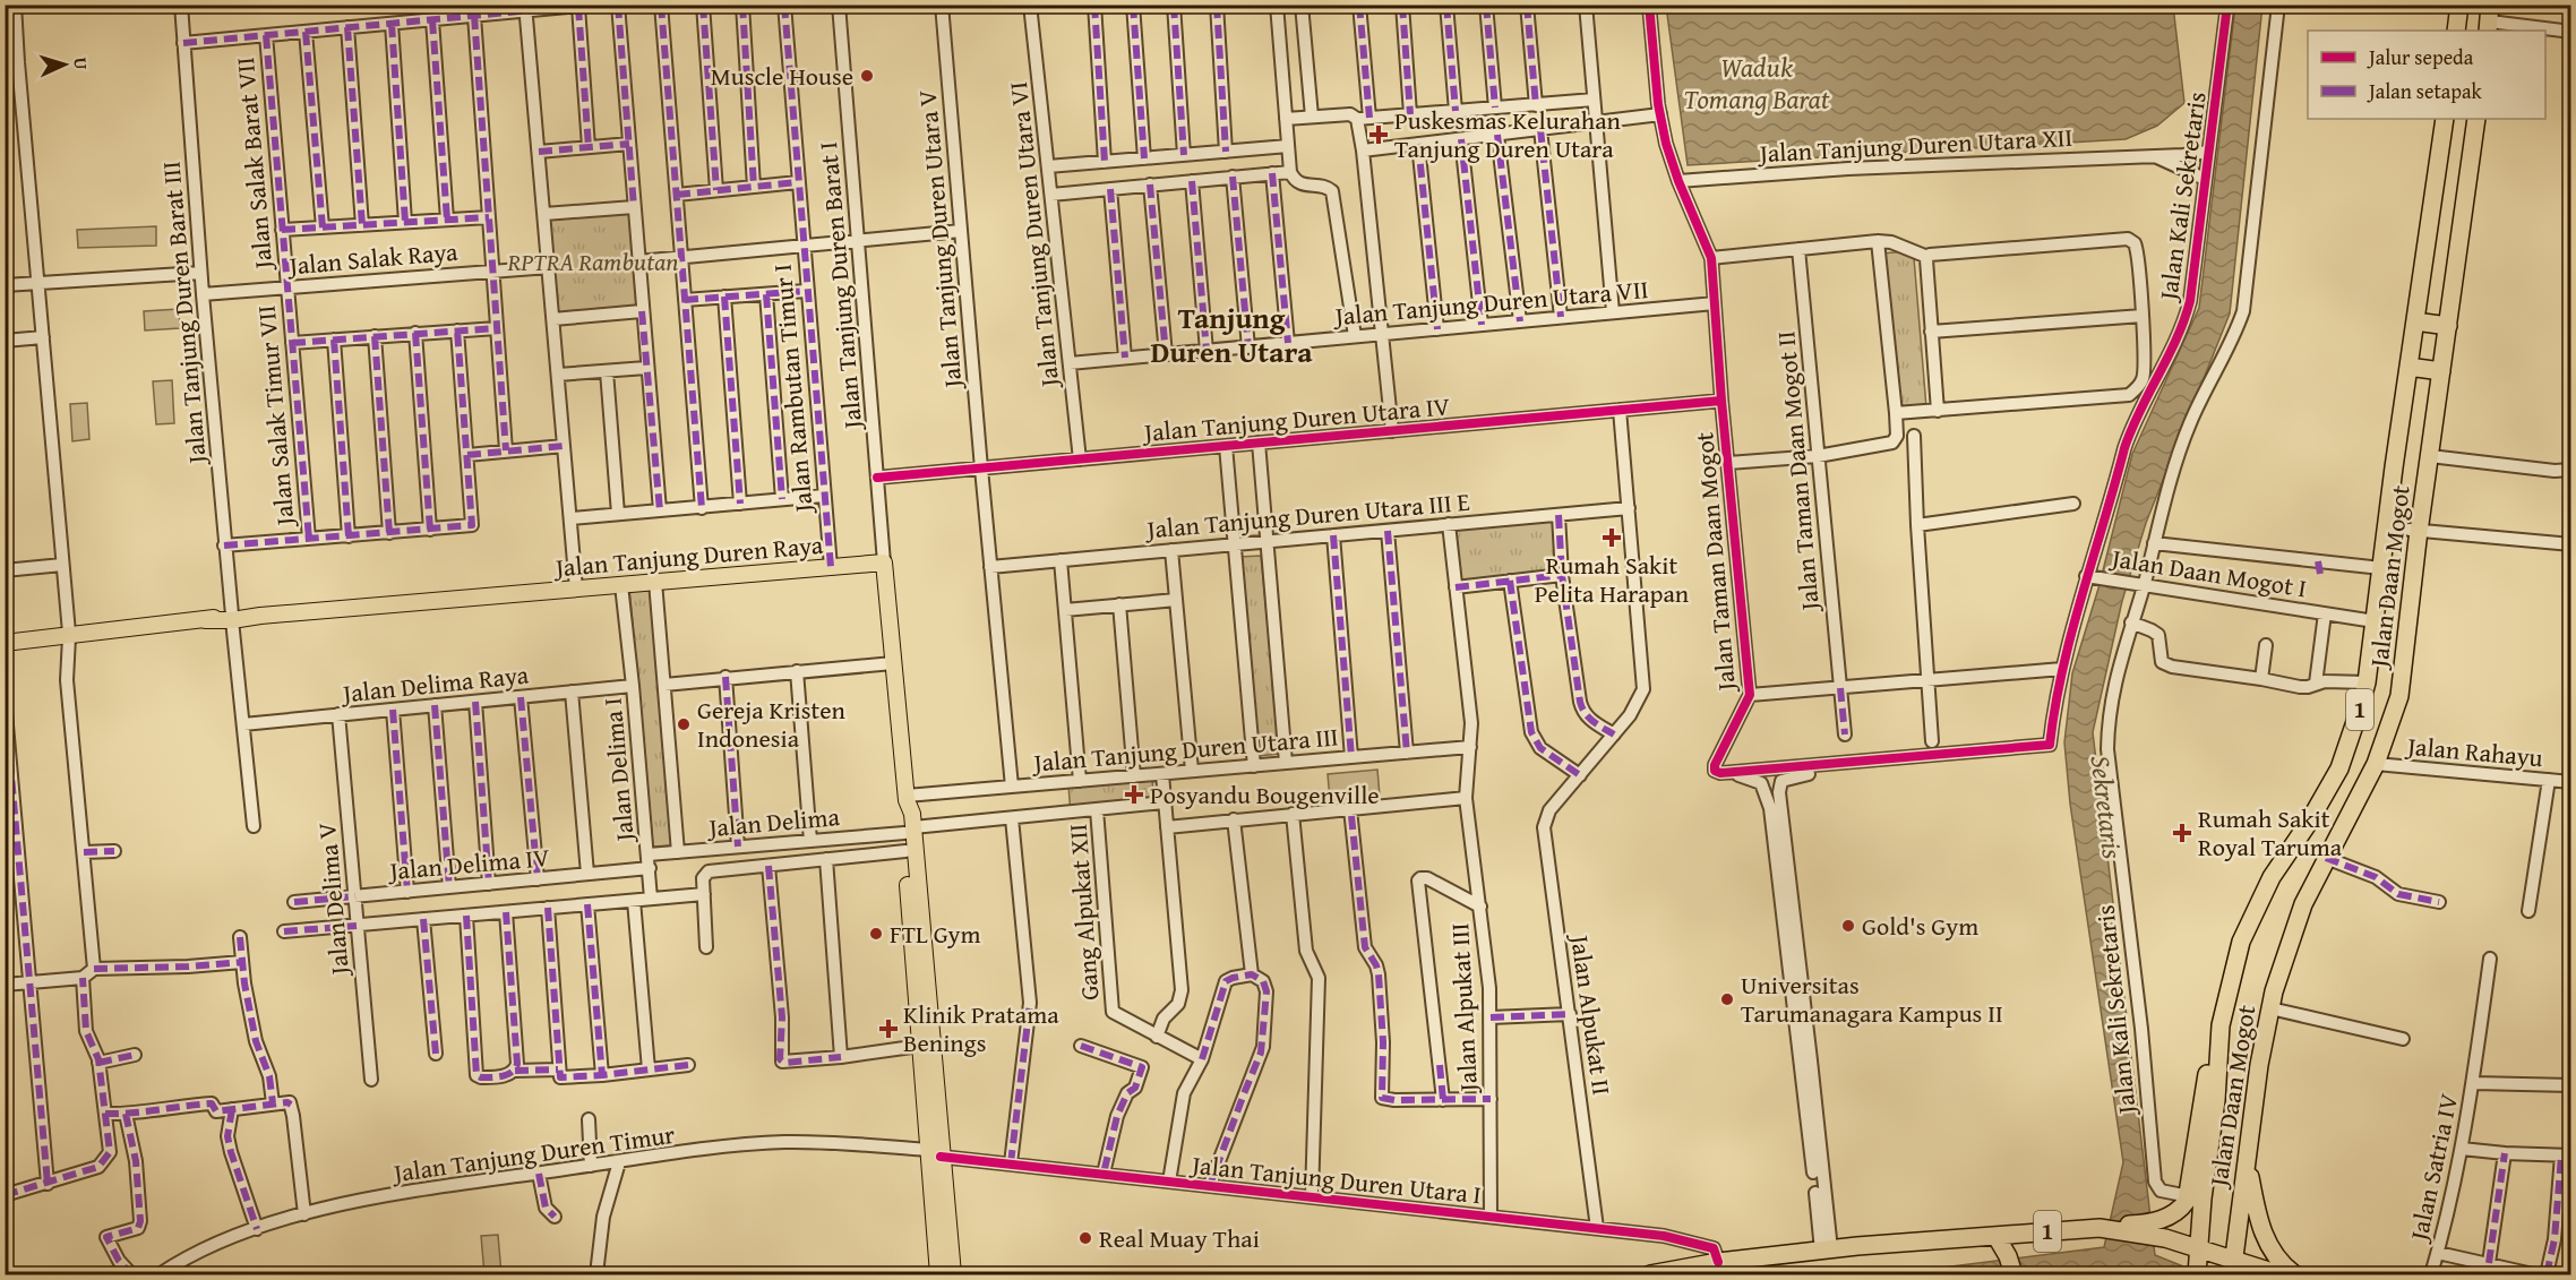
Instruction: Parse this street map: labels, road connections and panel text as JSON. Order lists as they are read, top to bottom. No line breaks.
{"streets":{"highway":["Jalan Daan Mogot","1"],"main road":["Jalan Tanjung Duren Raya"],"street":["Jalan Tanjung Duren Utara XII","Jalan Salak Barat VII","Jalan Kali Sekretaris","Jalan Tanjung Duren Utara VI","Jalan Tanjung Duren Utara V","Jalan Salak Raya","Jalan Tanjung Duren Barat I","Jalan Tanjung Duren Utara VII","Jalan Tanjung Duren Barat III","Jalan Rambutan Timur I","Jalan Salak Timur VII","Jalan Tanjung Duren Utara IV","Jalan Taman Daan Mogot II","Jalan Tanjung Duren Utara III E","Jalan Taman Daan Mogot","Jalan Daan Mogot I","Jalan Delima Raya","Jalan Tanjung Duren Utara III","Jalan Rahayu","Jalan Delima I","Jalan Delima","Jalan Delima IV","Jalan Delima V","Gang Alpukat XII","Jalan Alpukat III","Jalan Alpukat II","Jalan Tanjung Duren Timur","Jalan Satria IV","Jalan Tanjung Duren Utara I"]},"crossings":[["Jalan Tanjung Duren Utara XII","Jalan Kali Sekretaris"],["Jalan Tanjung Duren Utara XII","Jalan Taman Daan Mogot"],["Jalan Salak Barat VII","Jalan Salak Raya"],["Jalan Salak Barat VII","Jalan Salak Timur VII"],["Jalan Kali Sekretaris","Jalan Daan Mogot I"],["Jalan Tanjung Duren Utara VI","Jalan Tanjung Duren Utara VII"],["Jalan Tanjung Duren Utara VI","Jalan Tanjung Duren Utara IV"],["Jalan Tanjung Duren Utara V","Jalan Tanjung Duren Utara IV"],["Jalan Tanjung Duren Utara V","Jalan Tanjung Duren Utara III E"],["Jalan Tanjung Duren Utara V","Jalan Tanjung Duren Utara III"],["Jalan Salak Raya","Jalan Tanjung Duren Barat III"],["Jalan Salak Raya","Jalan Salak Timur VII"],["Jalan Tanjung Duren Barat I","Jalan Tanjung Duren Utara IV"],["Jalan Tanjung Duren Barat I","Jalan Tanjung Duren Raya"],["Jalan Tanjung Duren Utara VII","Jalan Taman Daan Mogot"],["Jalan Tanjung Duren Barat III","Jalan Tanjung Duren Raya"],["Jalan Tanjung Duren Barat III","Jalan Delima Raya"],["Jalan Rambutan Timur I","Jalan Tanjung Duren Raya"],["Jalan Tanjung Duren Utara IV","Jalan Taman Daan Mogot"],["Jalan Tanjung Duren Utara III E","Jalan Alpukat III"],["Jalan Tanjung Duren Raya","Jalan Delima I"],["Jalan Daan Mogot I","Jalan Daan Mogot"],["Jalan Daan Mogot","1"],["Jalan Daan Mogot","Jalan Rahayu"],["Jalan Delima Raya","Jalan Delima I"],["Jalan Delima Raya","Jalan Delima V"],["1","Jalan Tanjung Duren Utara I"],["Jalan Tanjung Duren Utara III","Jalan Alpukat III"],["Jalan Delima I","Jalan Delima"],["Jalan Delima I","Jalan Delima IV"],["Jalan Delima","Gang Alpukat XII"],["Jalan Delima IV","Jalan Delima V"],["Jalan Alpukat III","Jalan Tanjung Duren Utara I"],["Jalan Alpukat II","Jalan Tanjung Duren Utara I"],["Jalan Tanjung Duren Timur","Jalan Tanjung Duren Utara I"]],"districts":["Tanjung Duren Utara"],"water":["Waduk Tomang Barat","Sekretaris"],"parks":["RPTRA Rambutan"],"places":{"other":["Muscle House","Gereja Kristen Indonesia","Gold's Gym","FTL Gym","Universitas Tarumanagara Kampus II","Real Muay Thai"],"health":["Puskesmas Kelurahan Tanjung Duren Utara","Rumah Sakit Pelita Harapan","Posyandu Bougenville","Rumah Sakit Royal Taruma","Klinik Pratama Benings"]},"legend":["Jalur sepeda","Jalan setapak"],"north":"right"}
